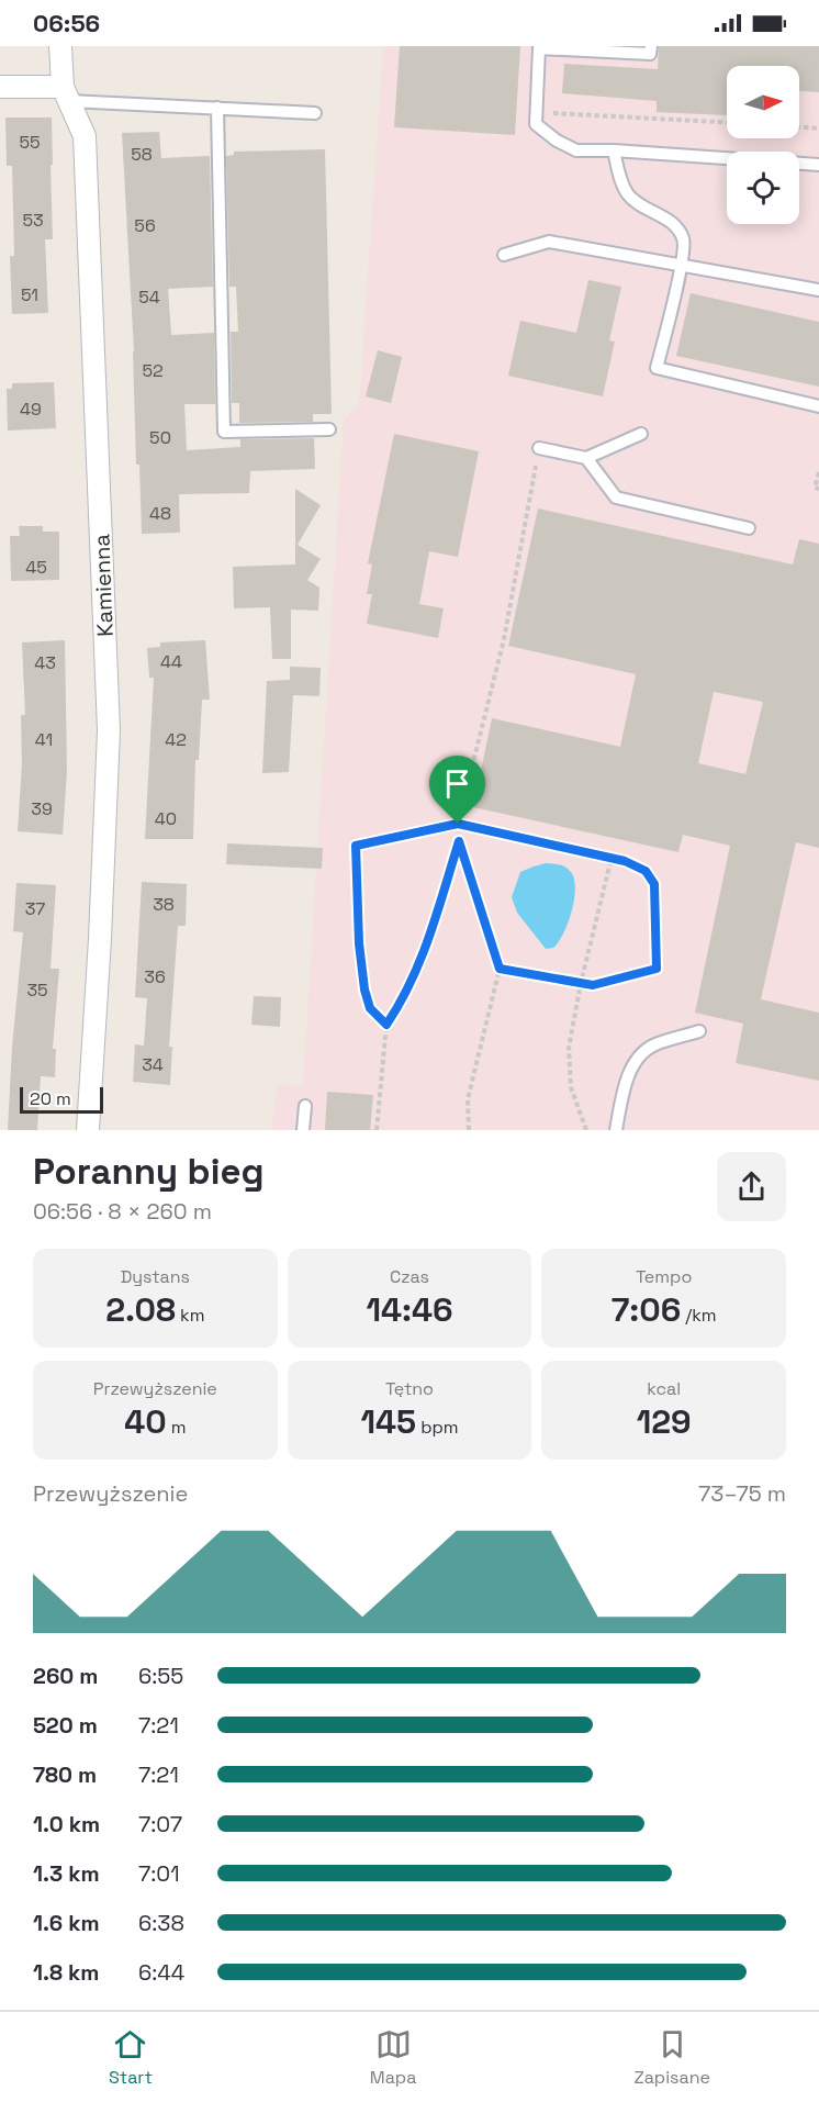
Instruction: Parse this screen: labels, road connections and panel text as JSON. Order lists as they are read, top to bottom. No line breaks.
{"streets":{"street":["Kamienna"]},"house_numbers":["55","58","53","56","51","54","52","49","50","48","45","44","43","41","42","39","40","38","37","36","35","34"],"scale_bar":"20 m","north":"right","page":{"status":"06:56","scale":"20 m","heading":["Poranny bieg","06:56 · 8 × 260 m"],"stats":[["Dystans","2.08 km"],["Czas","14:46"],["Tempo","7:06 /km"],["Przewyższenie","40 m"],["Tętno","145 bpm"],["kcal","129"]],"chart":["Przewyższenie","73–75 m"],"list":[{"name":"260 m","note":"6:55"},{"name":"520 m","note":"7:21"},{"name":"780 m","note":"7:21"},{"name":"1.0 km","note":"7:07"},{"name":"1.3 km","note":"7:01"},{"name":"1.6 km","note":"6:38"},{"name":"1.8 km","note":"6:44"}],"tabs":["Start","Mapa","Zapisane"]}}
